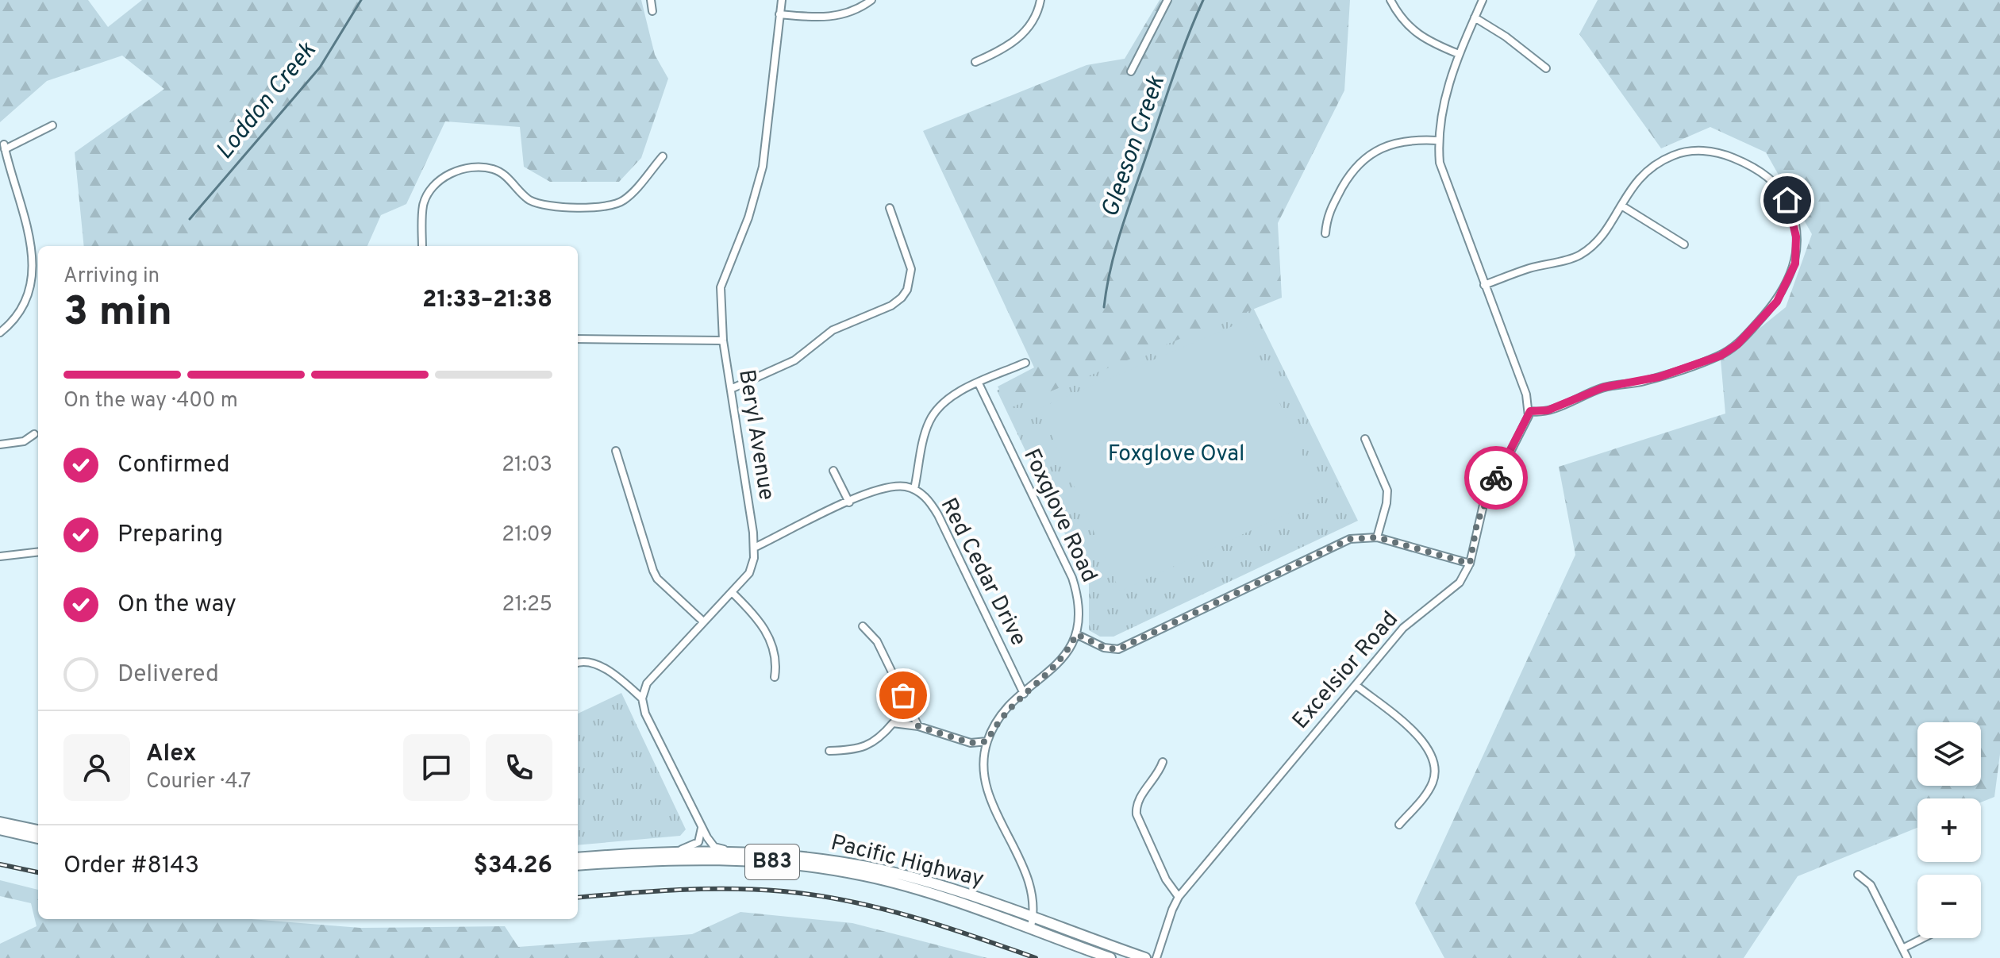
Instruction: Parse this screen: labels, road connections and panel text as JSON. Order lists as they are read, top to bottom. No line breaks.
{"streets":{"main road":["B83","Pacific Highway"],"street":["Beryl Avenue","Foxglove Road","Red Cedar Drive","Excelsior Road"]},"crossings":[["Beryl Avenue","Red Cedar Drive"],["Foxglove Road","Red Cedar Drive"],["Foxglove Road","Pacific Highway"]],"water":["Loddon Creek","Gleeson Creek"],"parks":["Foxglove Oval"],"page":{"heading":["3 min","Arriving in","21:33–21:38"],"panel":["Alex","Courier · 4.7","Order #8143","$34.26"],"bar":"On the way · 400 m","list":[["Confirmed","21:03"],["Preparing","21:09"],["On the way","21:25"],"Delivered"],"map_buttons":["+","−"]}}
